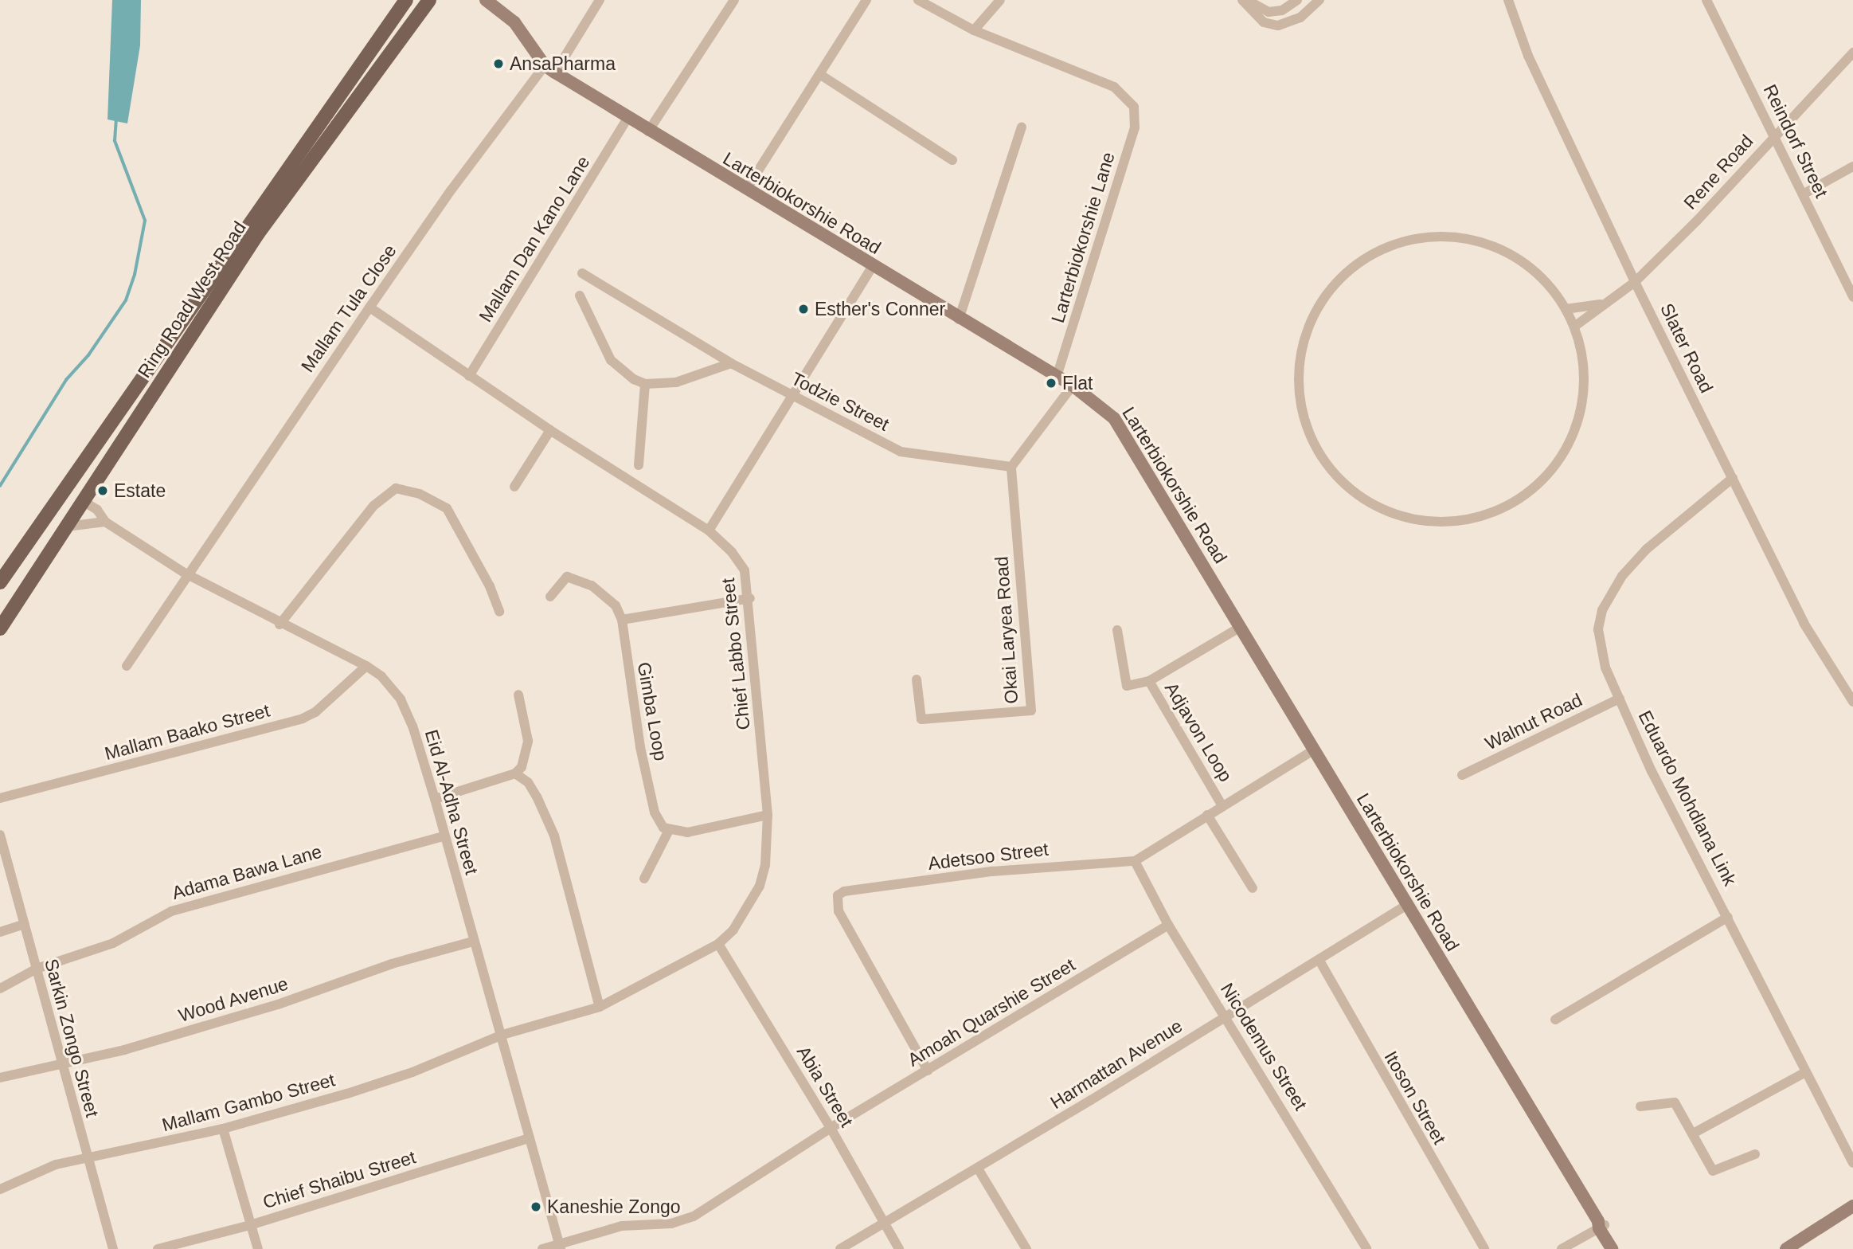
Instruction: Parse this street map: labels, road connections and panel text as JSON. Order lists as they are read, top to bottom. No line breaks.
{"streets":{"main road":["Ring Road West Road"],"street":["Reindorf Street","Rene Road","Larterbiokorshie Road","Larterbiokorshie Lane","Mallam Dan Kano Lane","Mallam Tula Close","Slater Road","Todzie Street","Okai Laryea Road","Chief Labbo Street","Gimba Loop","Walnut Road","Mallam Baako Street","Adjavon Loop","Eduardo Mohdlana Link","Eid Al-Adha Street","Adetsoo Street","Adama Bawa Lane","Wood Avenue","Amoah Quarshie Street","Sarkin Zongo Street","Nicodemus Street","Harmattan Avenue","Abia Street","Itoson Street","Mallam Gambo Street","Chief Shaibu Street"]},"crossings":[["Reindorf Street","Rene Road"],["Rene Road","Slater Road"],["Larterbiokorshie Road","Larterbiokorshie Lane"],["Larterbiokorshie Road","Mallam Dan Kano Lane"],["Larterbiokorshie Road","Mallam Tula Close"],["Larterbiokorshie Road","Adjavon Loop"],["Larterbiokorshie Road","Adetsoo Street"],["Larterbiokorshie Road","Harmattan Avenue"],["Mallam Dan Kano Lane","Chief Labbo Street"],["Ring Road West Road","Eid Al-Adha Street"],["Mallam Tula Close","Chief Labbo Street"],["Mallam Tula Close","Eid Al-Adha Street"],["Slater Road","Eduardo Mohdlana Link"],["Todzie Street","Okai Laryea Road"],["Chief Labbo Street","Eid Al-Adha Street"],["Chief Labbo Street","Abia Street"],["Chief Labbo Street","Mallam Gambo Street"],["Walnut Road","Eduardo Mohdlana Link"],["Mallam Baako Street","Eid Al-Adha Street"],["Adjavon Loop","Adetsoo Street"],["Eid Al-Adha Street","Adama Bawa Lane"],["Eid Al-Adha Street","Wood Avenue"],["Eid Al-Adha Street","Amoah Quarshie Street"],["Eid Al-Adha Street","Mallam Gambo Street"],["Eid Al-Adha Street","Chief Shaibu Street"],["Adetsoo Street","Amoah Quarshie Street"],["Adetsoo Street","Nicodemus Street"],["Adama Bawa Lane","Sarkin Zongo Street"],["Wood Avenue","Sarkin Zongo Street"],["Amoah Quarshie Street","Nicodemus Street"],["Amoah Quarshie Street","Abia Street"],["Sarkin Zongo Street","Mallam Gambo Street"],["Nicodemus Street","Harmattan Avenue"],["Harmattan Avenue","Abia Street"],["Harmattan Avenue","Itoson Street"]],"places":["AnsaPharma","Esther's Conner","Flat","Estate","Kaneshie Zongo"]}
